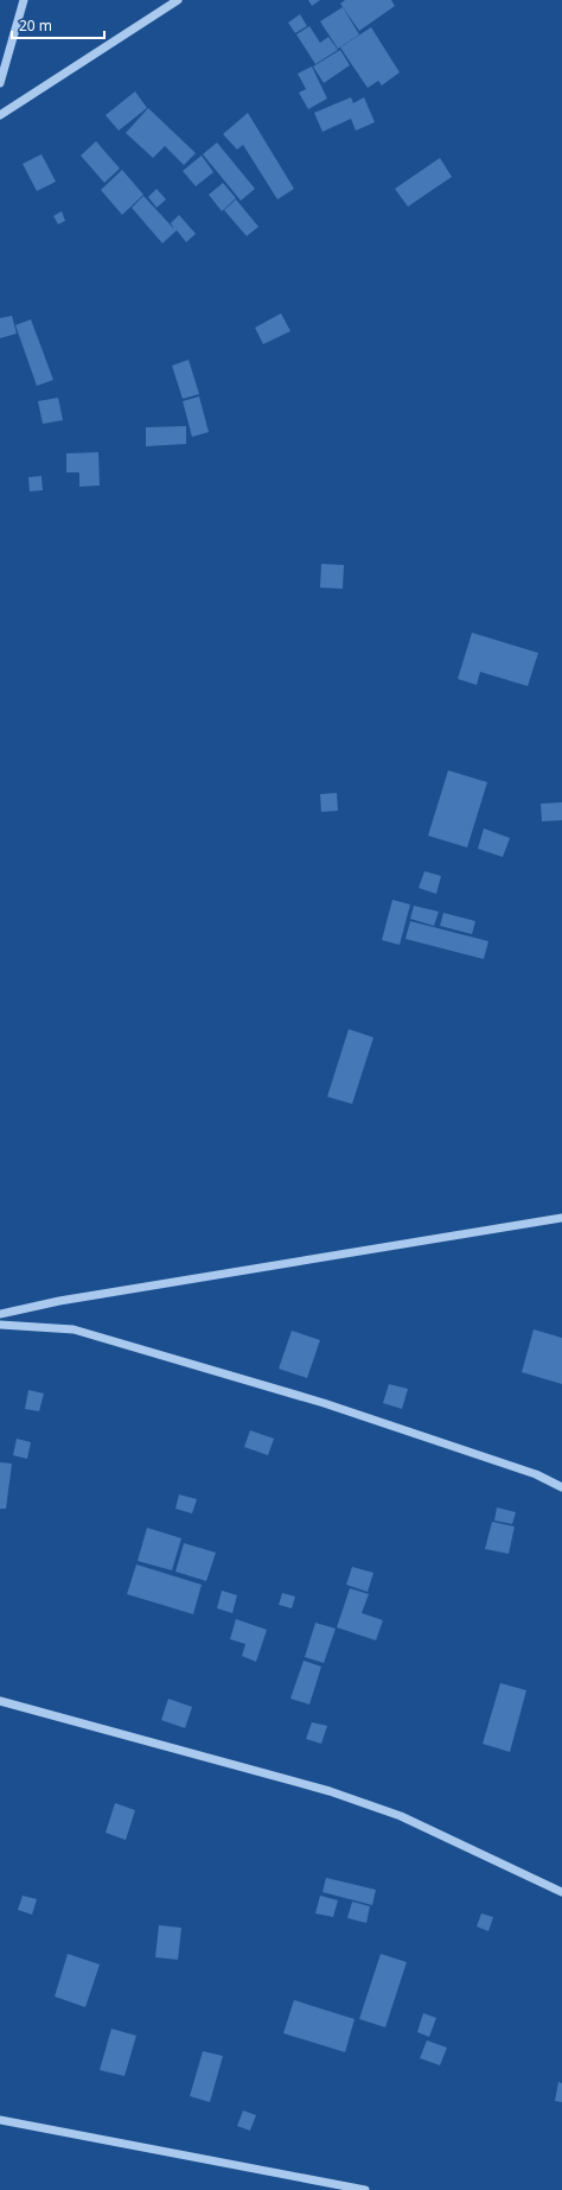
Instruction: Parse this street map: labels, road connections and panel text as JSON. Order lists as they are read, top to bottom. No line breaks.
{"scale_bar":"20 m"}
